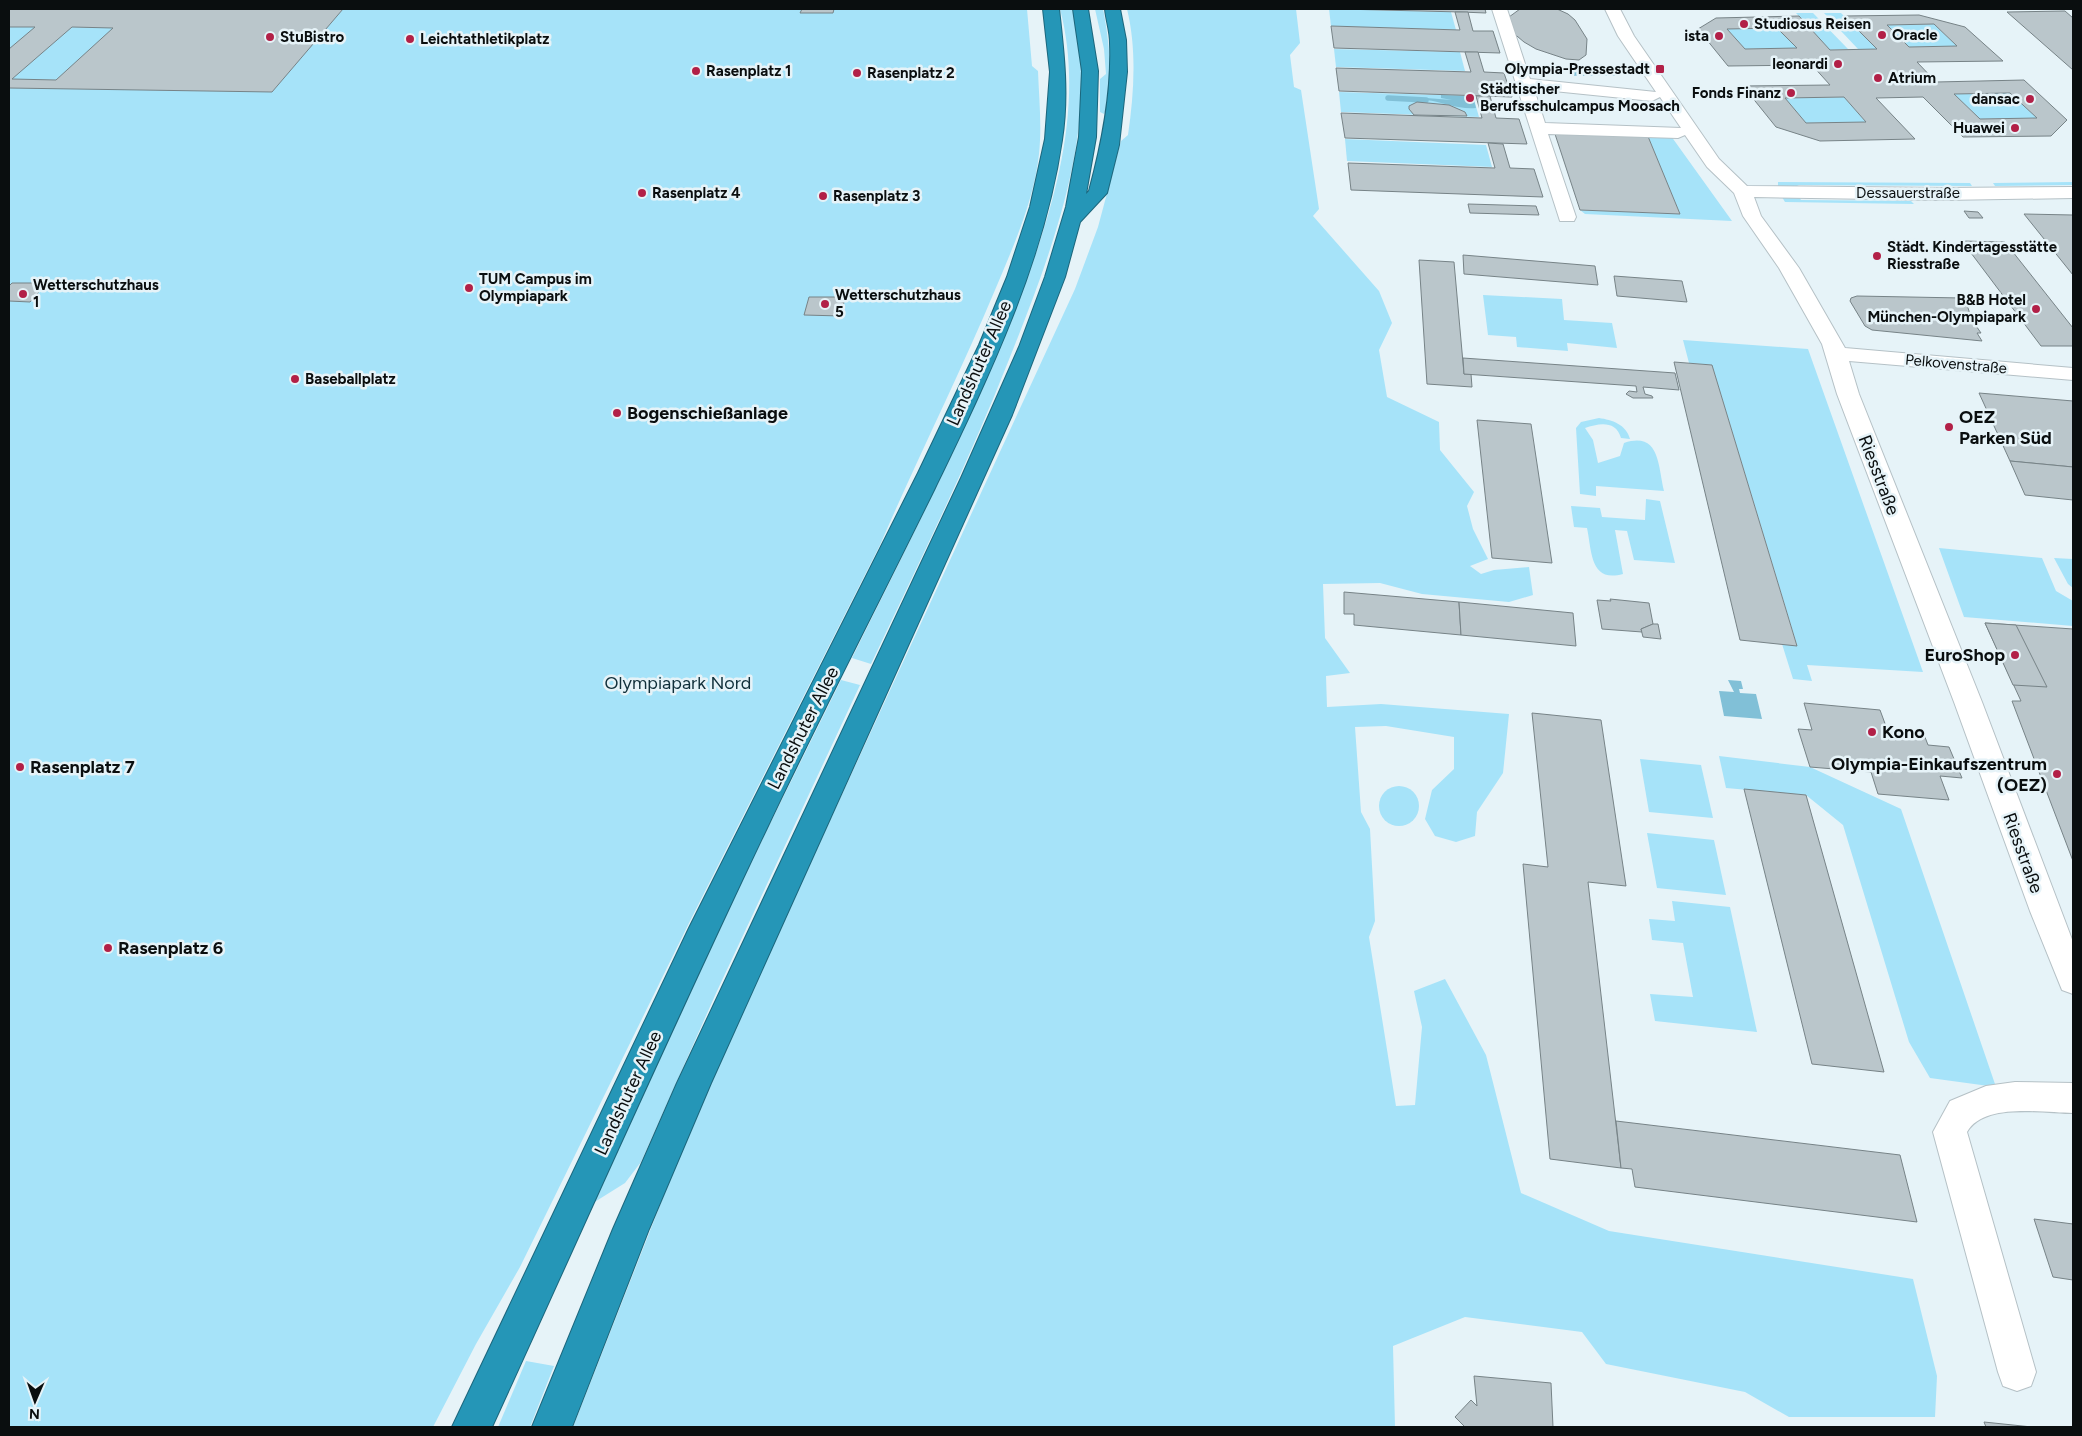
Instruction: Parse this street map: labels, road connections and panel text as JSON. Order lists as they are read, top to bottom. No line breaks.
{"streets":{"highway":["Landshuter Allee"],"street":["Dessauerstraße","Pelkovenstraße","Riesstraße"]},"crossings":[["Dessauerstraße","Riesstraße"],["Pelkovenstraße","Riesstraße"]],"parks":["Olympiapark Nord"],"places":{"other":["Studiosus Reisen","Oracle","ista","StuBistro","Leichtathletikplatz","leonardi","Rasenplatz 1","Rasenplatz 2","Atrium","Fonds Finanz","Städtischer Berufsschulcampus Moosach","dansac","Huawei","Rasenplatz 4","Rasenplatz 3","Städt. Kindertagesstätte Riesstraße","TUM Campus im Olympiapark","Wetterschutzhaus 1","Wetterschutzhaus 5","B&B Hotel München-Olympiapark","Baseballplatz","Bogenschießanlage","OEZ Parken Süd","EuroShop","Kono","Rasenplatz 7","Olympia-Einkaufszentrum (OEZ)","Rasenplatz 6"],"transit":["Olympia-Pressestadt"]},"north":"bottom"}
